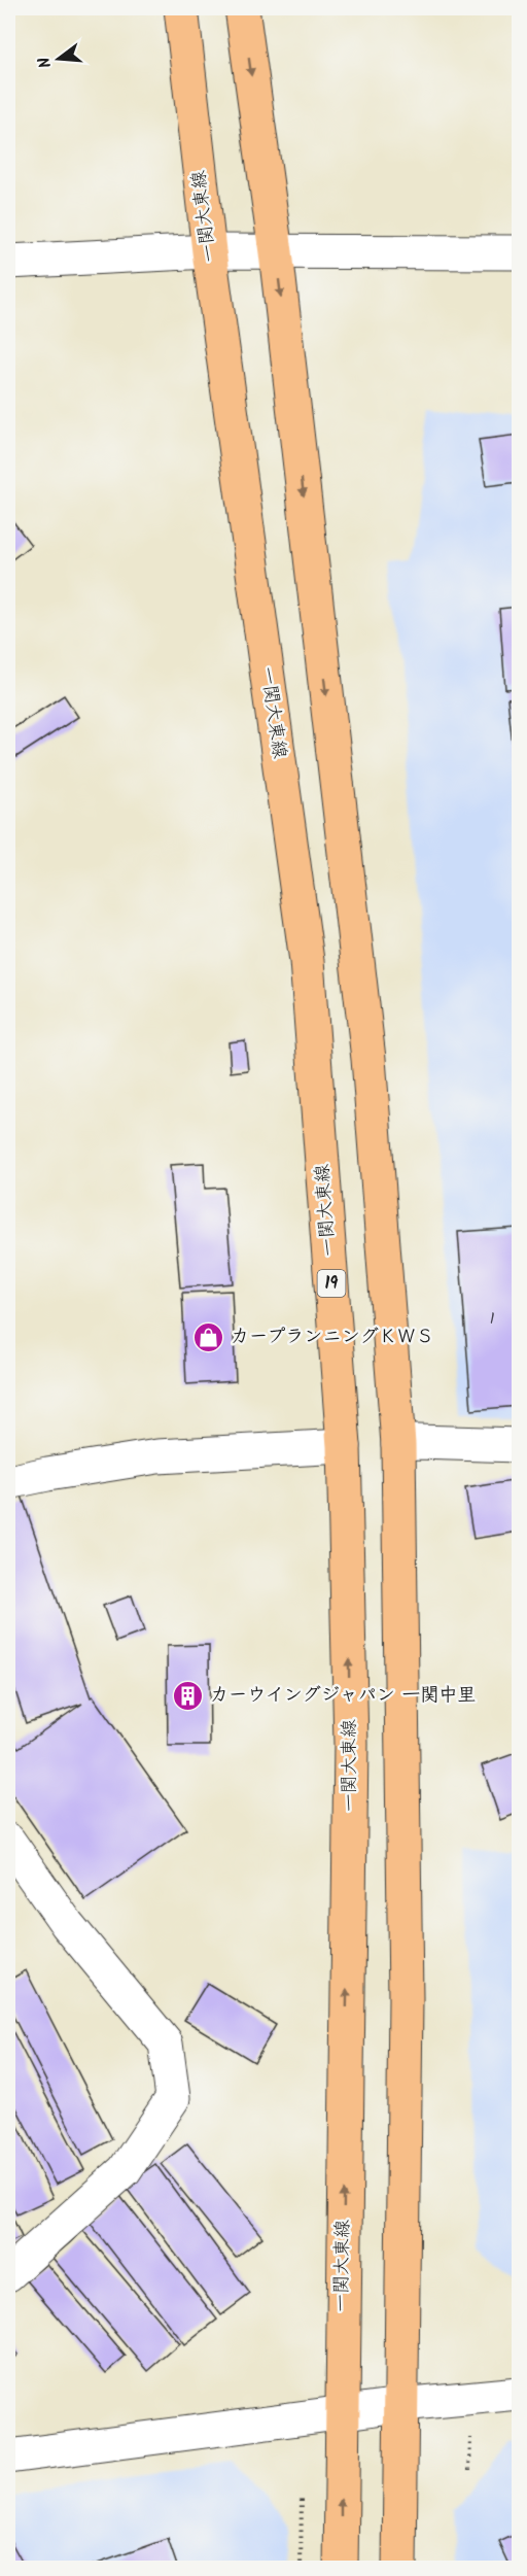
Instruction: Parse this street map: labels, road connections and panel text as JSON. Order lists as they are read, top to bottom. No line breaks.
{"streets":{"main road":["一関大東線","19"]},"places":{"shop":["カープランニングＫＷＳ"],"building":["カーウイングジャパン 一関中里"]},"house_numbers":["1"],"north":"left"}
